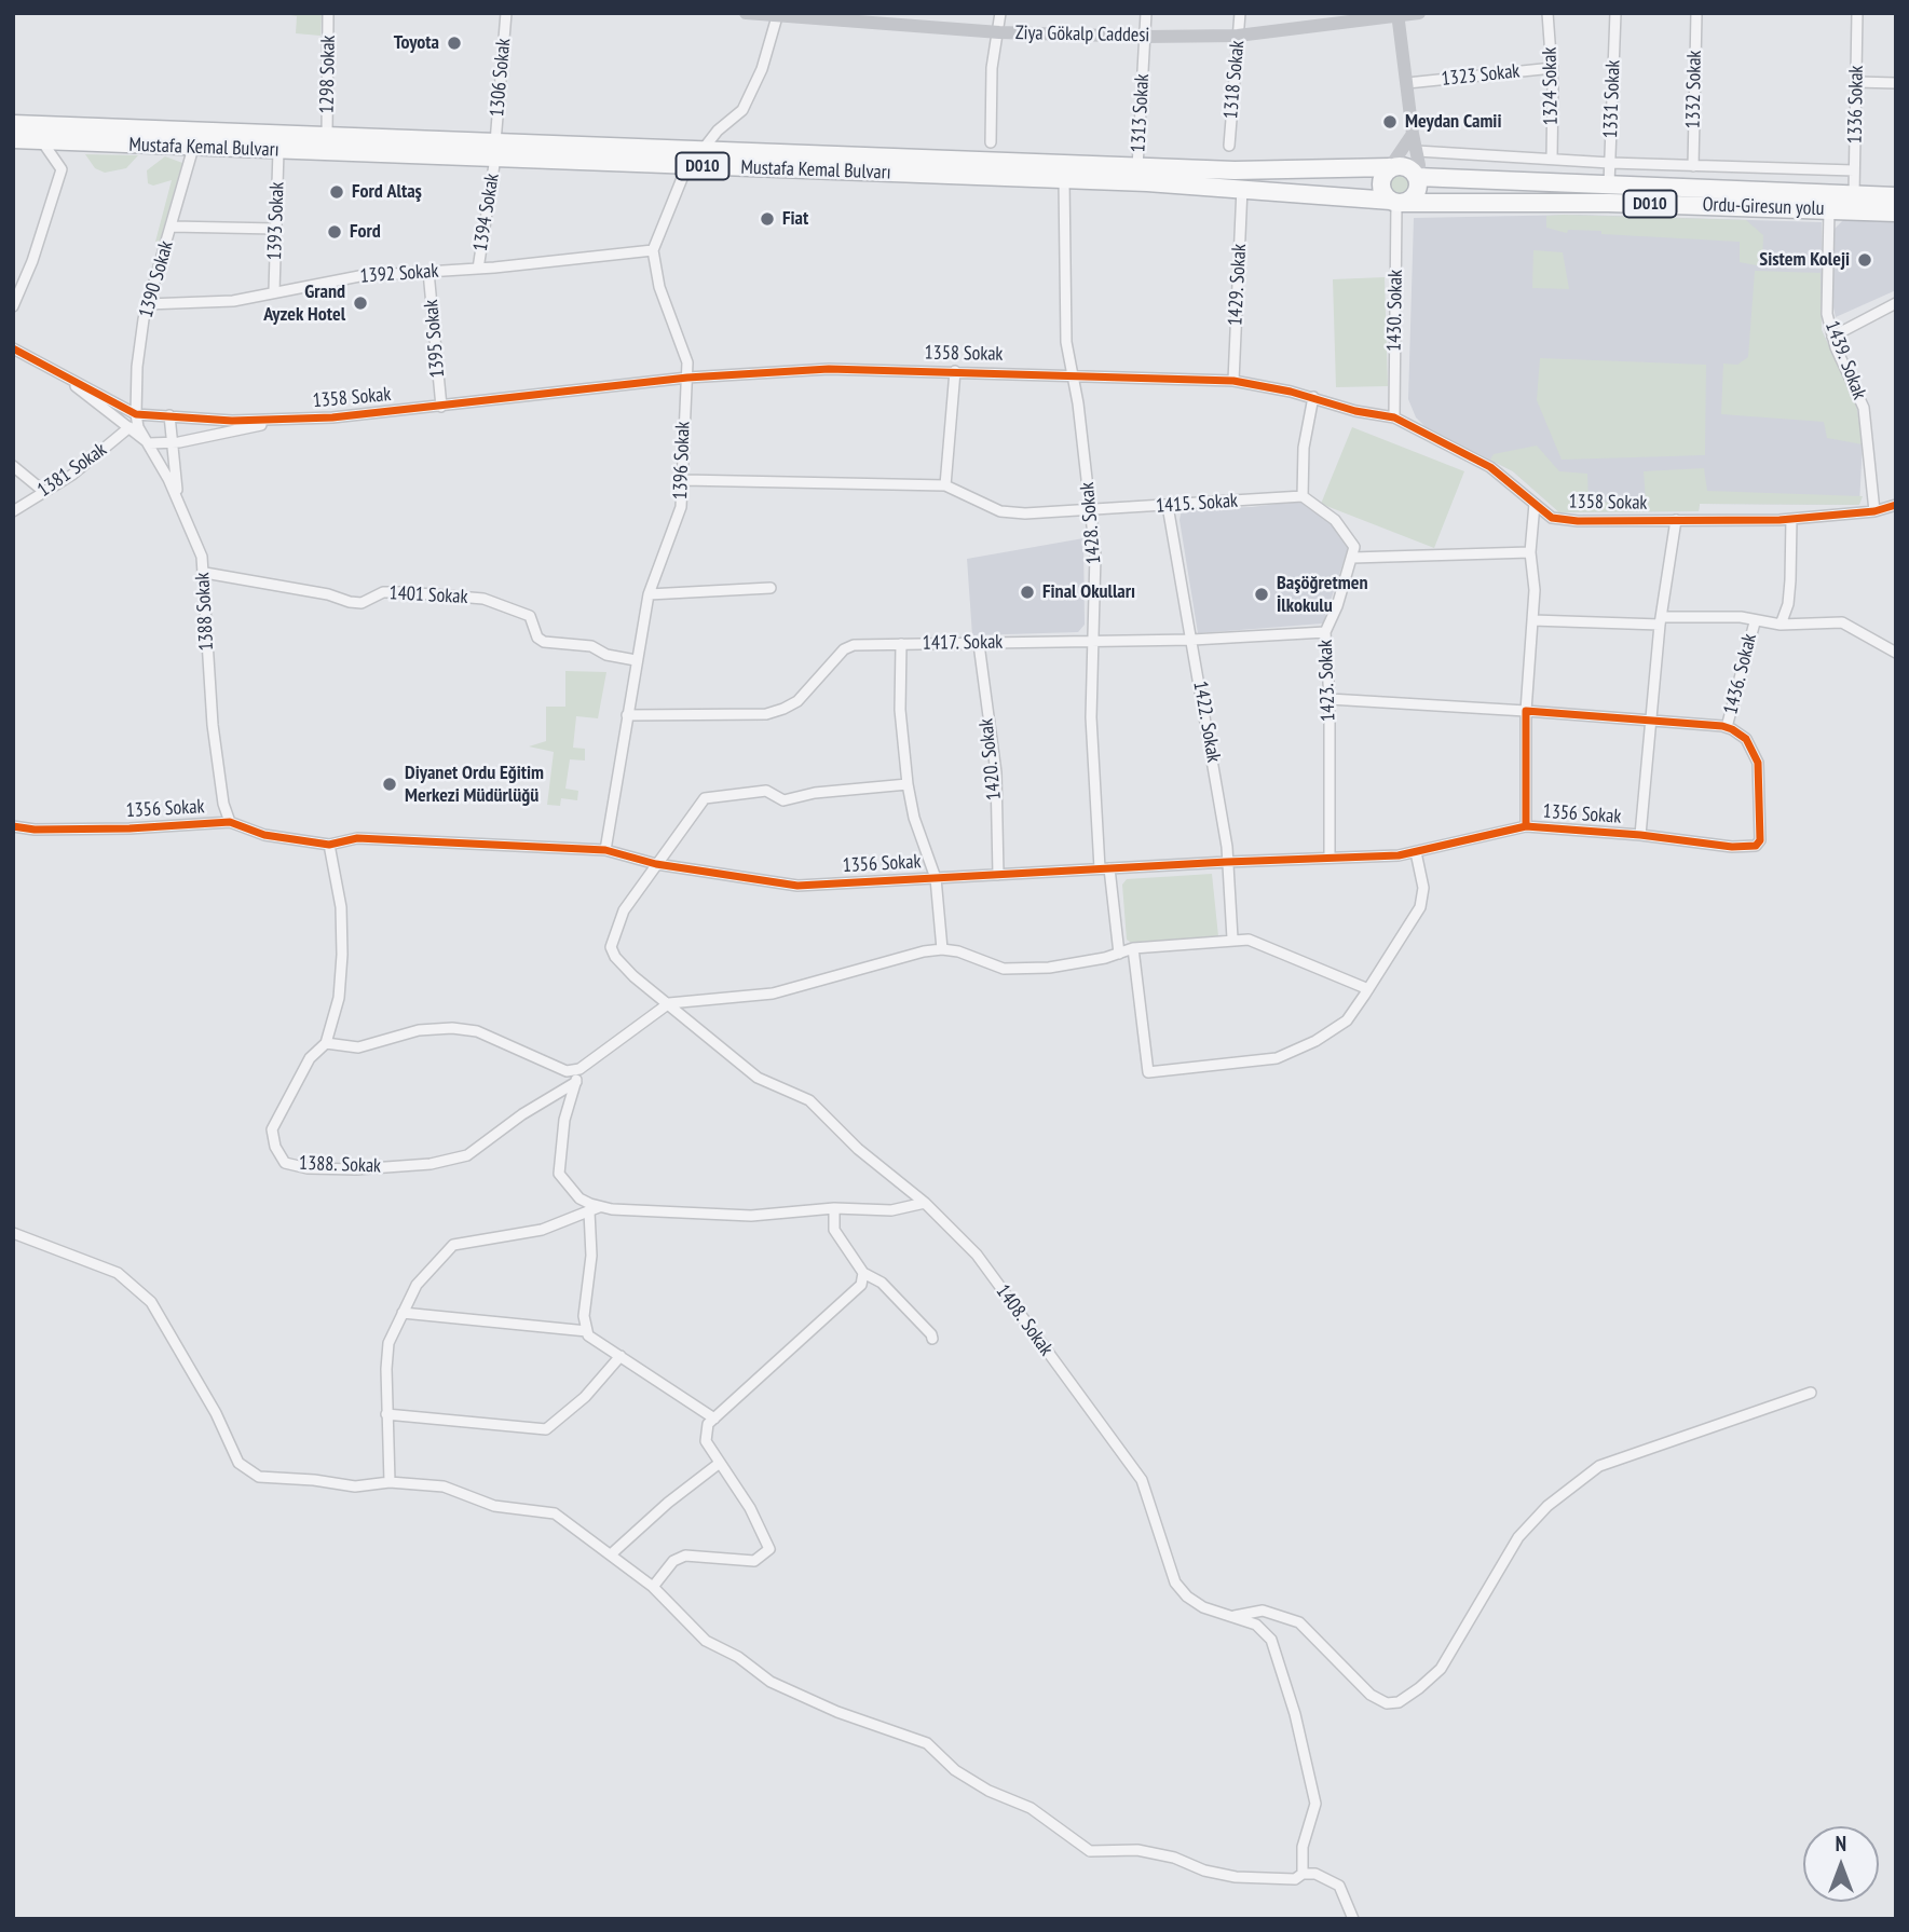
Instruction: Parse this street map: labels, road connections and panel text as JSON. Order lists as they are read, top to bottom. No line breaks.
{"streets":{"highway":["Mustafa Kemal Bulvarı","D010","Ordu-Giresun yolu"],"street":["Ziya Gökalp Caddesi","1298 Sokak","1323 Sokak","1306 Sokak","1318 Sokak","1324 Sokak","1332 Sokak","1331 Sokak","1336 Sokak","1313 Sokak","1394 Sokak","1393 Sokak","1392 Sokak","1390 Sokak","1429. Sokak","1430. Sokak","1395 Sokak","1358 Sokak","1439. Sokak","1396 Sokak","1381 Sokak","1415. Sokak","1428. Sokak","1401 Sokak","1388 Sokak","1417. Sokak","1436. Sokak","1423. Sokak","1422. Sokak","1420. Sokak","1356 Sokak","1388. Sokak","1408. Sokak"]},"crossings":[["Ziya Gökalp Caddesi","1318 Sokak"],["Ziya Gökalp Caddesi","1313 Sokak"],["1298 Sokak","Mustafa Kemal Bulvarı"],["1323 Sokak","1324 Sokak"],["1306 Sokak","Mustafa Kemal Bulvarı"],["1306 Sokak","1394 Sokak"],["1331 Sokak","Ordu-Giresun yolu"],["1336 Sokak","Ordu-Giresun yolu"],["1313 Sokak","Mustafa Kemal Bulvarı"],["Mustafa Kemal Bulvarı","Ordu-Giresun yolu"],["Mustafa Kemal Bulvarı","1394 Sokak"],["Mustafa Kemal Bulvarı","1393 Sokak"],["Mustafa Kemal Bulvarı","1390 Sokak"],["Mustafa Kemal Bulvarı","1429. Sokak"],["Mustafa Kemal Bulvarı","1430. Sokak"],["Mustafa Kemal Bulvarı","1428. Sokak"],["Ordu-Giresun yolu","1430. Sokak"],["Ordu-Giresun yolu","1439. Sokak"],["1394 Sokak","1392 Sokak"],["1393 Sokak","1392 Sokak"],["1392 Sokak","1390 Sokak"],["1392 Sokak","1395 Sokak"],["1392 Sokak","1396 Sokak"],["1390 Sokak","1358 Sokak"],["1390 Sokak","1388 Sokak"],["1429. Sokak","1358 Sokak"],["1430. Sokak","1358 Sokak"],["1395 Sokak","1358 Sokak"],["1358 Sokak","1439. Sokak"],["1358 Sokak","1396 Sokak"],["1358 Sokak","1428. Sokak"],["1358 Sokak","1388 Sokak"],["1396 Sokak","1401 Sokak"],["1396 Sokak","1417. Sokak"],["1396 Sokak","1356 Sokak"],["1415. Sokak","1428. Sokak"],["1415. Sokak","1422. Sokak"],["1428. Sokak","1417. Sokak"],["1428. Sokak","1356 Sokak"],["1401 Sokak","1388 Sokak"],["1388 Sokak","1356 Sokak"],["1417. Sokak","1423. Sokak"],["1417. Sokak","1422. Sokak"],["1417. Sokak","1420. Sokak"],["1436. Sokak","1356 Sokak"],["1423. Sokak","1356 Sokak"],["1422. Sokak","1356 Sokak"],["1420. Sokak","1356 Sokak"],["1356 Sokak","1388. Sokak"],["1356 Sokak","1408. Sokak"]],"places":["Toyota","Meydan Camii","Ford Altaş","Fiat","Ford","Sistem Koleji","Grand Ayzek Hotel","Final Okulları","Başöğretmen İlkokulu","Diyanet Ordu Eğitim Merkezi Müdürlüğü"],"north":"top"}
